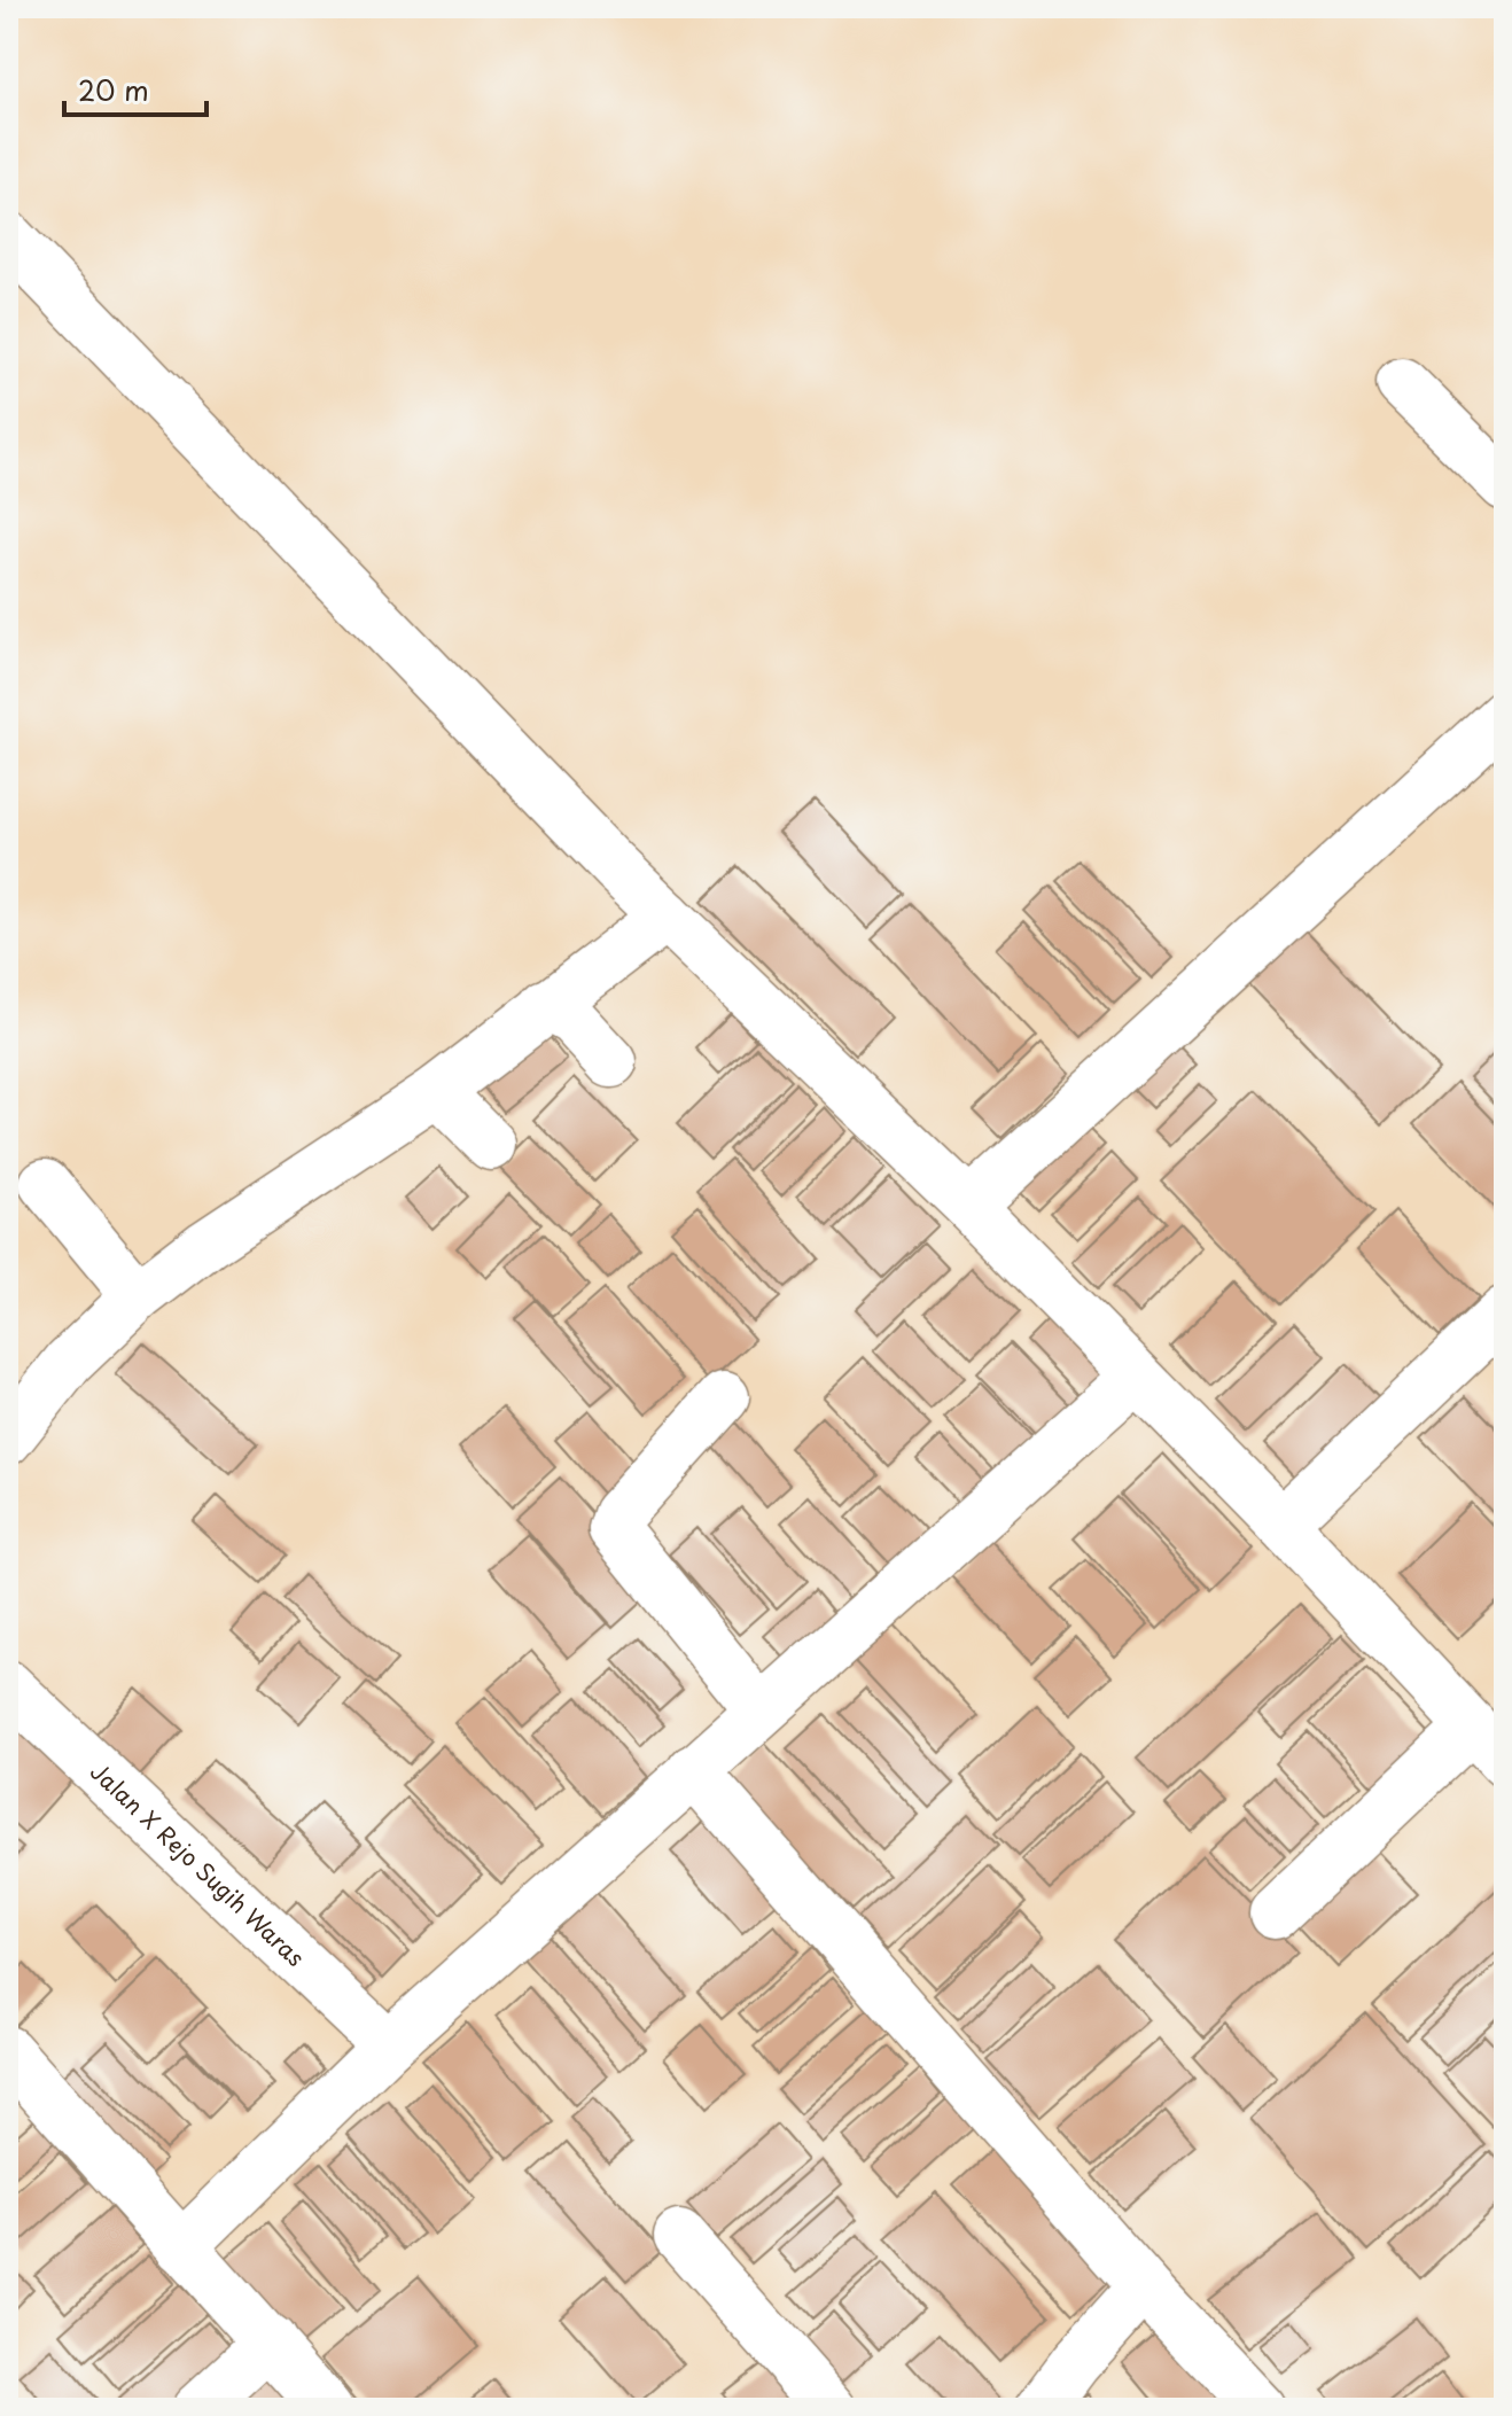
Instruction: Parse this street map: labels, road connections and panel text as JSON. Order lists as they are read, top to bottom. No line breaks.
{"streets":{"street":["Jalan X Rejo Sugih Waras"]},"scale_bar":"20 m"}
